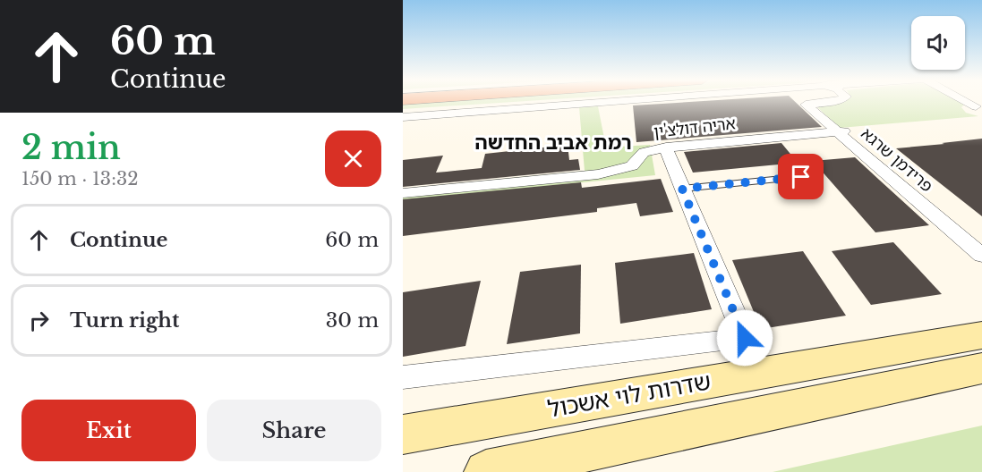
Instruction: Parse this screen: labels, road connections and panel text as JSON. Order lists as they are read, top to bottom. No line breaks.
{"streets":{"street":["אריה דולצ'ין","פרידמן שרגא","שדרות לוי אשכול"]},"crossings":[["אריה דולצ'ין","פרידמן שרגא"]],"districts":["רמת אביב החדשה"],"page":{"turn":["60 m","Continue"],"heading":["2 min","150 m · 13:32"],"list":[{"name":"Continue","value":"60 m"},{"name":"Turn right","value":"30 m"}],"buttons":["Exit","Share"]}}
